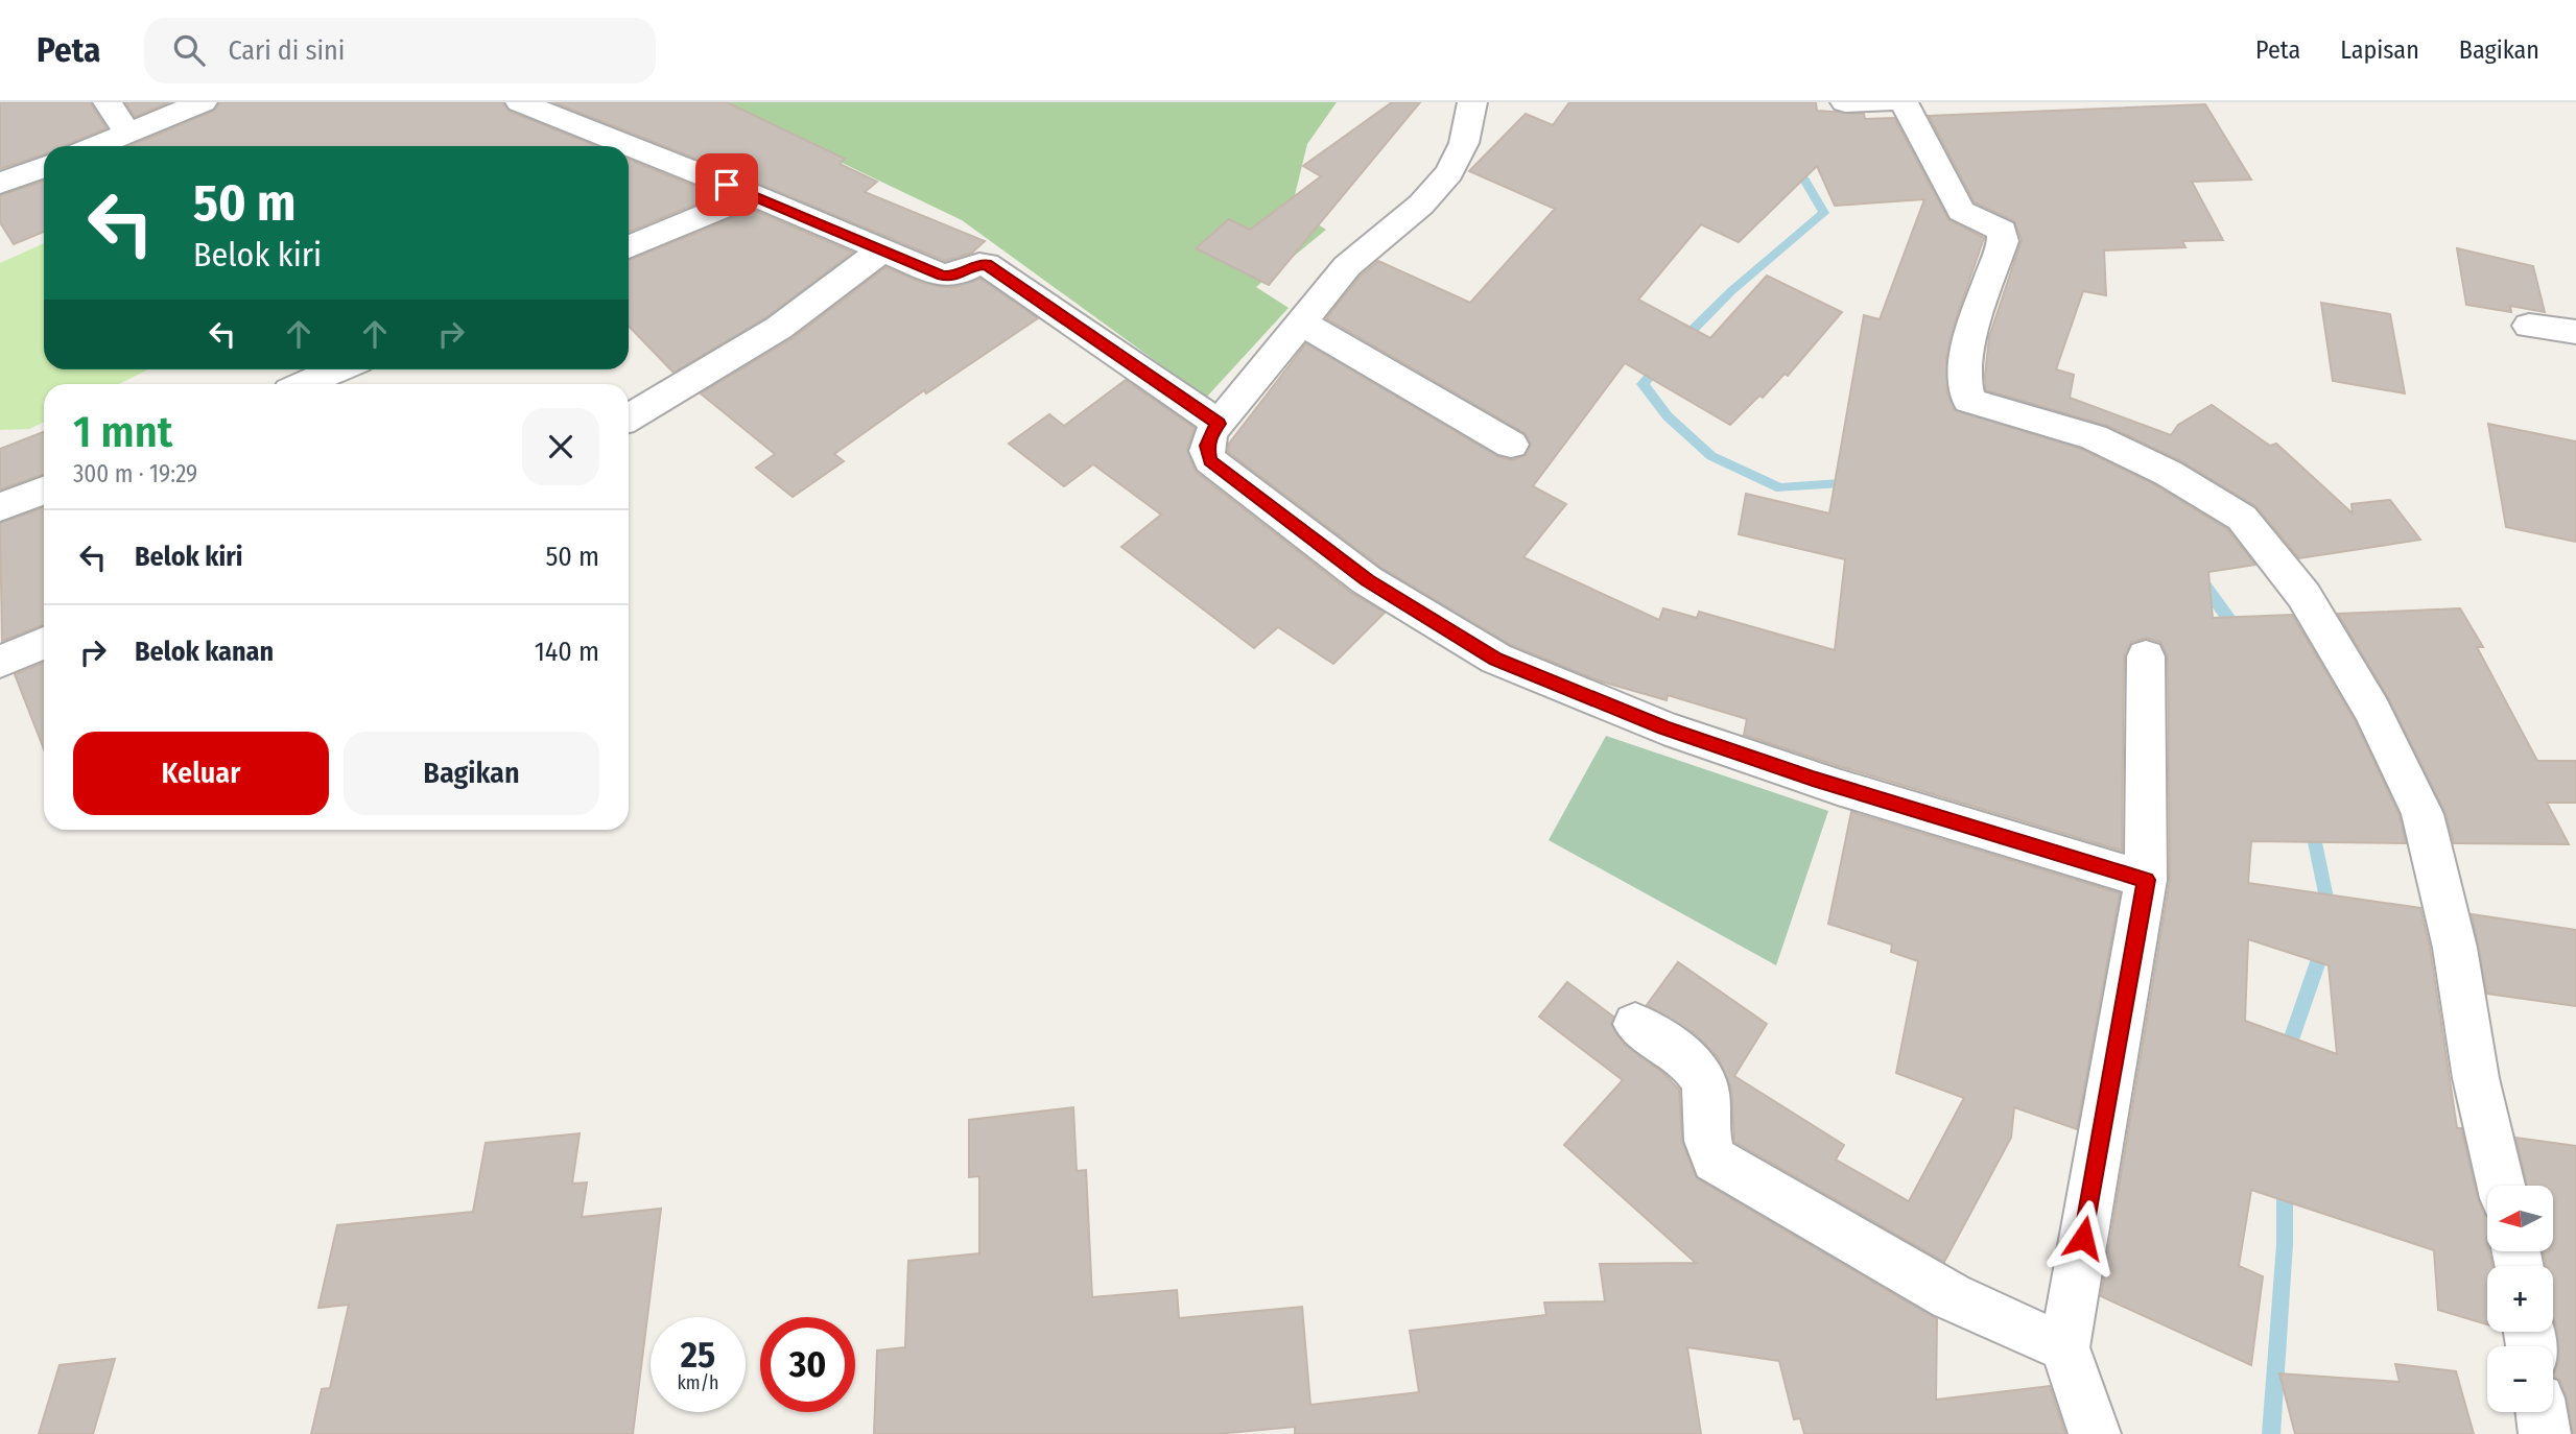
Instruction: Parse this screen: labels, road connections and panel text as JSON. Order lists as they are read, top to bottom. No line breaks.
{"north":"left","page":{"header":"Peta","search":"Cari di sini","nav":["Peta","Lapisan","Bagikan"],"turn":["50 m","Belok kiri"],"heading":["1 mnt","300 m · 19:29"],"list":[{"name":"Belok kiri","value":"50 m"},{"name":"Belok kanan","value":"140 m"}],"buttons":["Keluar","Bagikan"],"map_buttons":["+","−"],"speed":"25 km/h","limit":"30"}}
